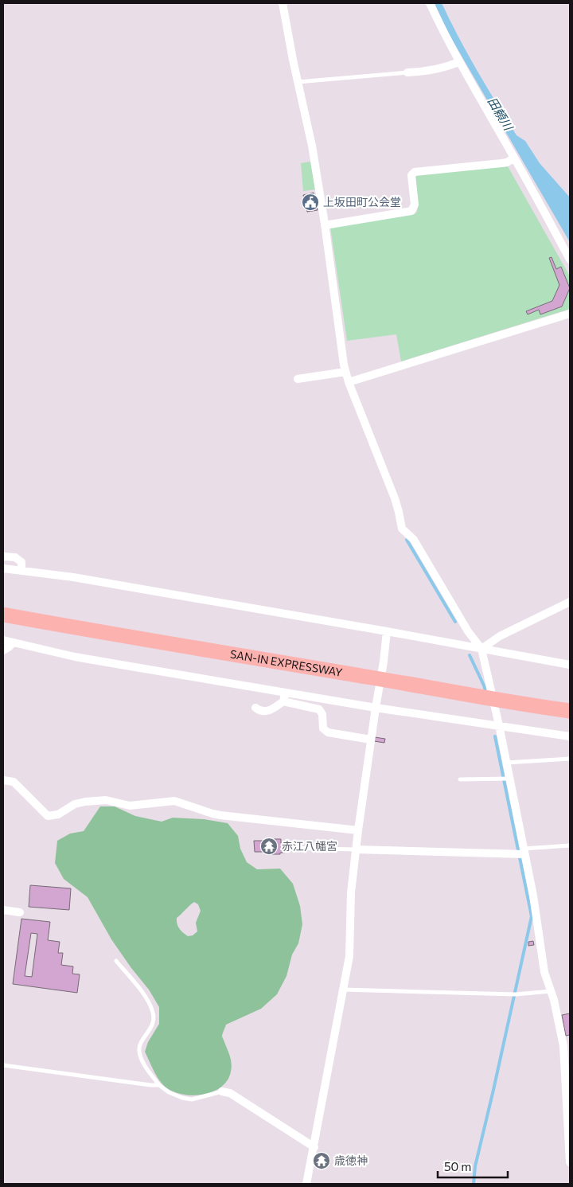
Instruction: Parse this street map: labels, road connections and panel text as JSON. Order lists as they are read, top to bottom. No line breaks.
{"streets":{"highway":["SAN-IN EXPRESSWAY"]},"water":["田頼川"],"places":{"public building":["上坂田町公会堂"],"temple":["赤江八幡宮","歳徳神"]},"scale_bar":"50 m"}
